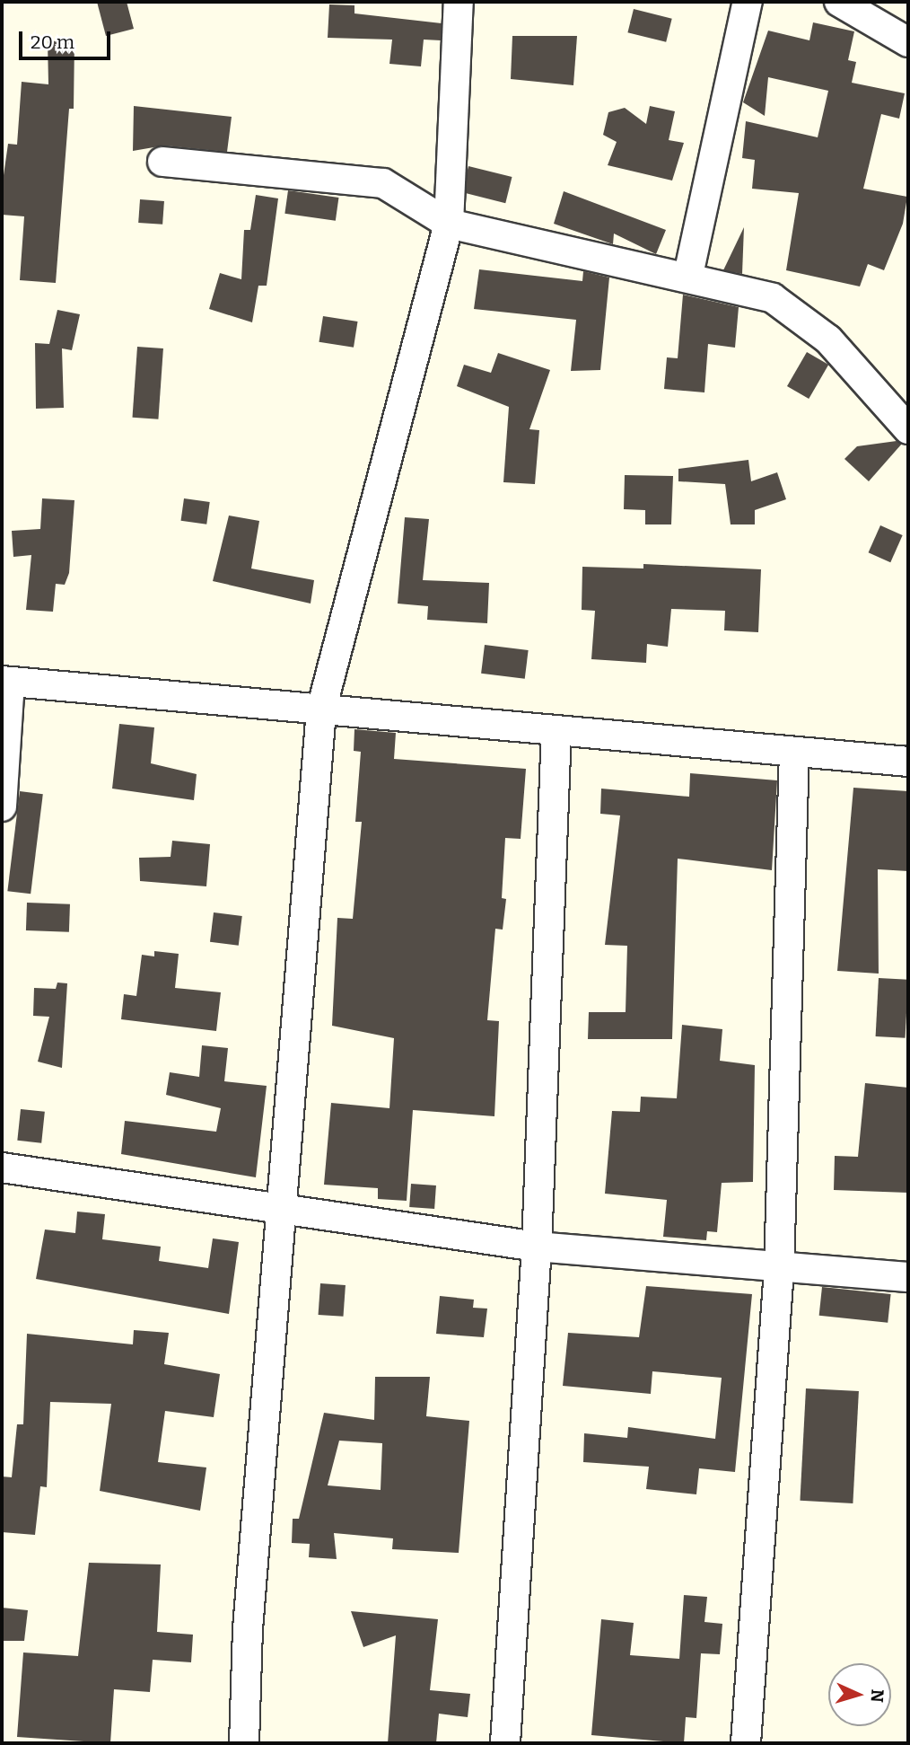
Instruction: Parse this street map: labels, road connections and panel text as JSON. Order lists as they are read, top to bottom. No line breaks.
{"scale_bar":"20 m","north":"right"}
